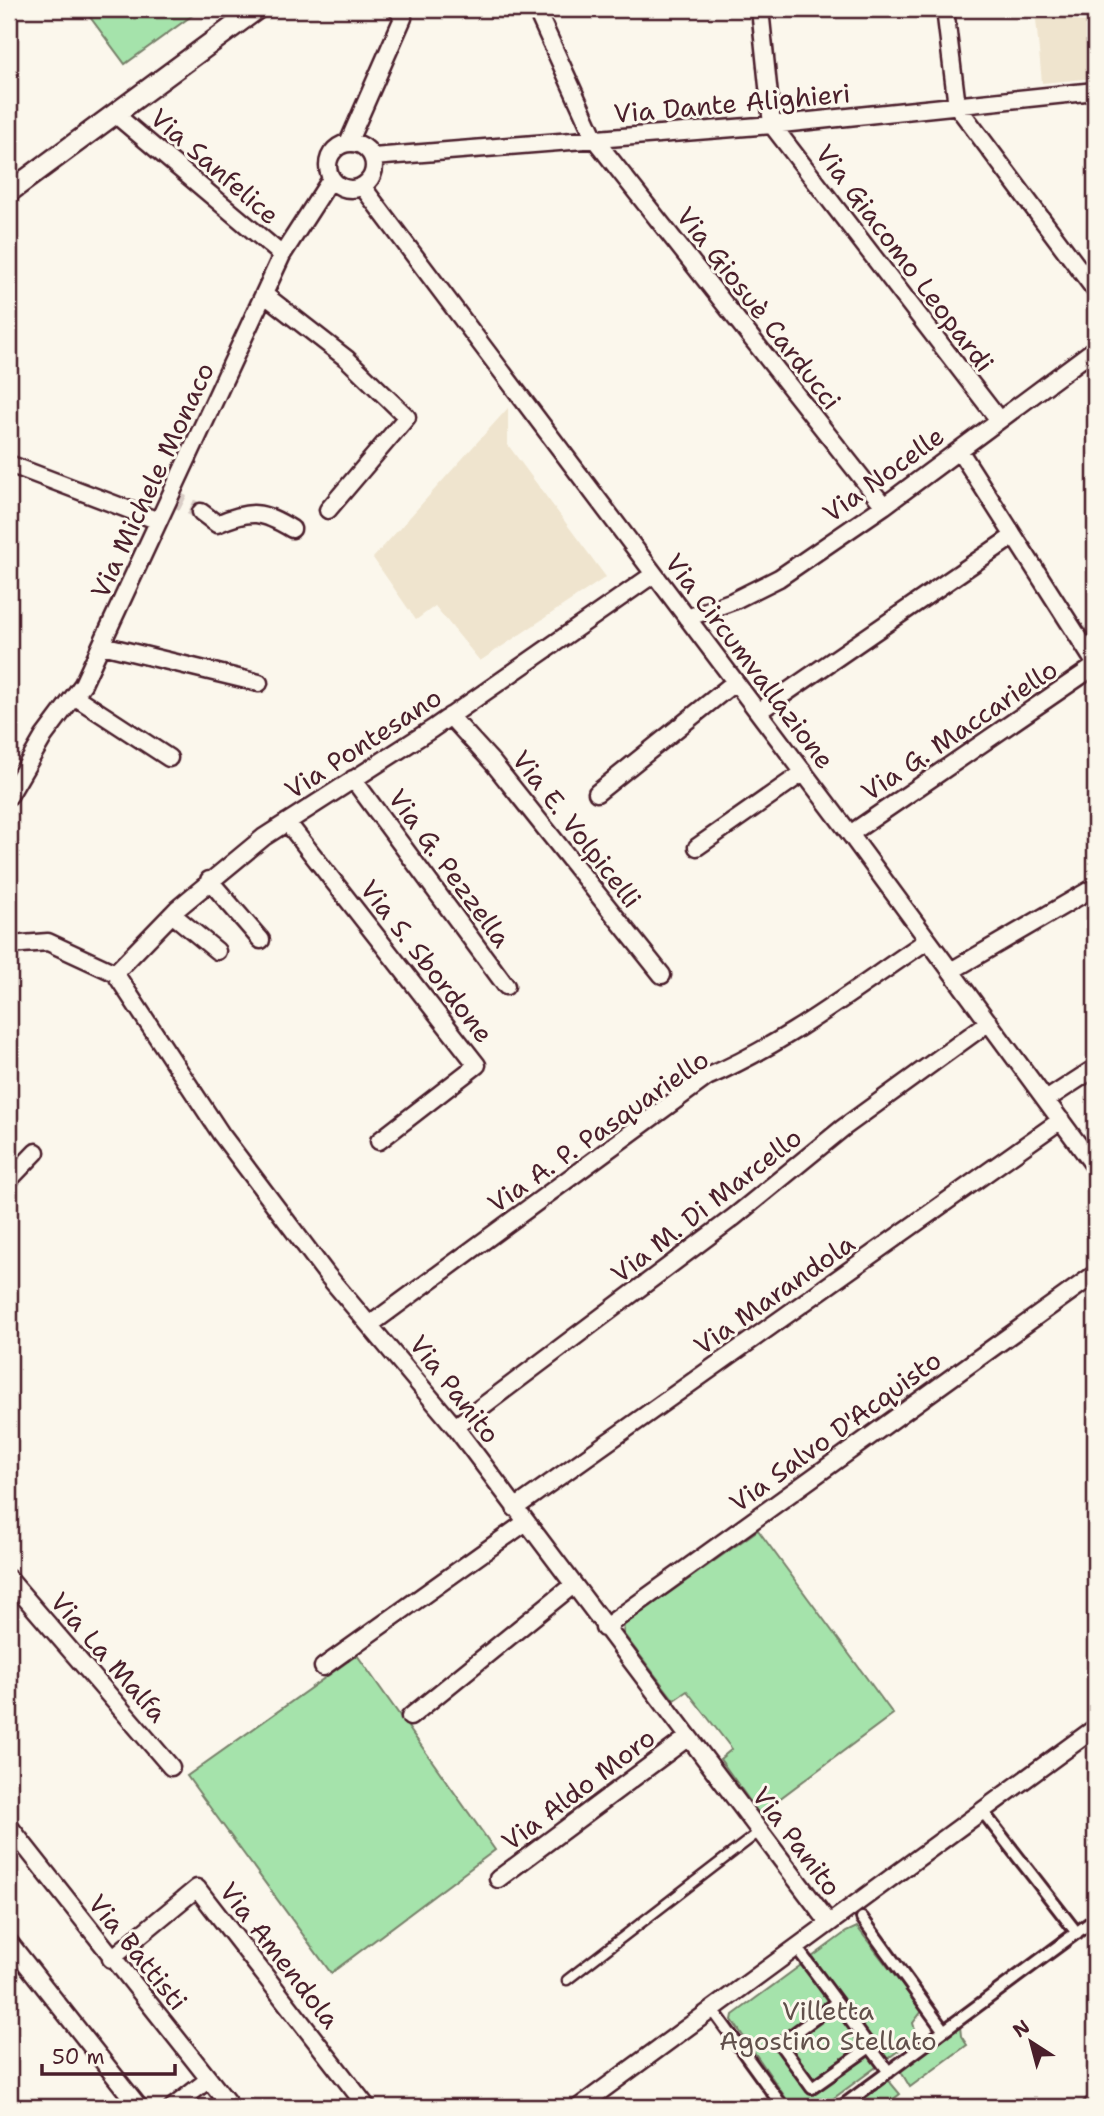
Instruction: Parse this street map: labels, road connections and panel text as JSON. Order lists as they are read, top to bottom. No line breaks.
{"streets":{"street":["Via Dante Alighieri","Via Sanfelice","Via Giacomo Leopardi","Via Giosuè Carducci","Via Nocelle","Via Michele Monaco","Via Circumvallazione","Via G. Maccariello","Via Pontesano","Via E. Volpicelli","Via G. Pezzella","Via S. Sbordone","Via A. P. Pasquariello","Via M. Di Marcello","Via Marandola","Via Panito","Via Salvo D'Acquisto","Via La Malfa","Via Aldo Moro","Via Battisti","Via Amendola"]},"crossings":[["Via Dante Alighieri","Via Giacomo Leopardi"],["Via Dante Alighieri","Via Giosuè Carducci"],["Via Dante Alighieri","Via Michele Monaco"],["Via Dante Alighieri","Via Circumvallazione"],["Via Sanfelice","Via Michele Monaco"],["Via Giacomo Leopardi","Via Nocelle"],["Via Giosuè Carducci","Via Nocelle"],["Via Nocelle","Via Circumvallazione"],["Via Michele Monaco","Via Circumvallazione"],["Via Circumvallazione","Via G. Maccariello"],["Via Circumvallazione","Via Pontesano"],["Via Circumvallazione","Via A. P. Pasquariello"],["Via Circumvallazione","Via M. Di Marcello"],["Via Circumvallazione","Via Marandola"],["Via Pontesano","Via E. Volpicelli"],["Via Pontesano","Via G. Pezzella"],["Via Pontesano","Via S. Sbordone"],["Via Pontesano","Via Panito"],["Via A. P. Pasquariello","Via Panito"],["Via M. Di Marcello","Via Panito"],["Via Marandola","Via Panito"],["Via Panito","Via Salvo D'Acquisto"],["Via Panito","Via Aldo Moro"],["Via Battisti","Via Amendola"]],"parks":["Villetta Agostino Stellato"],"scale_bar":"50 m","north":"top left"}
